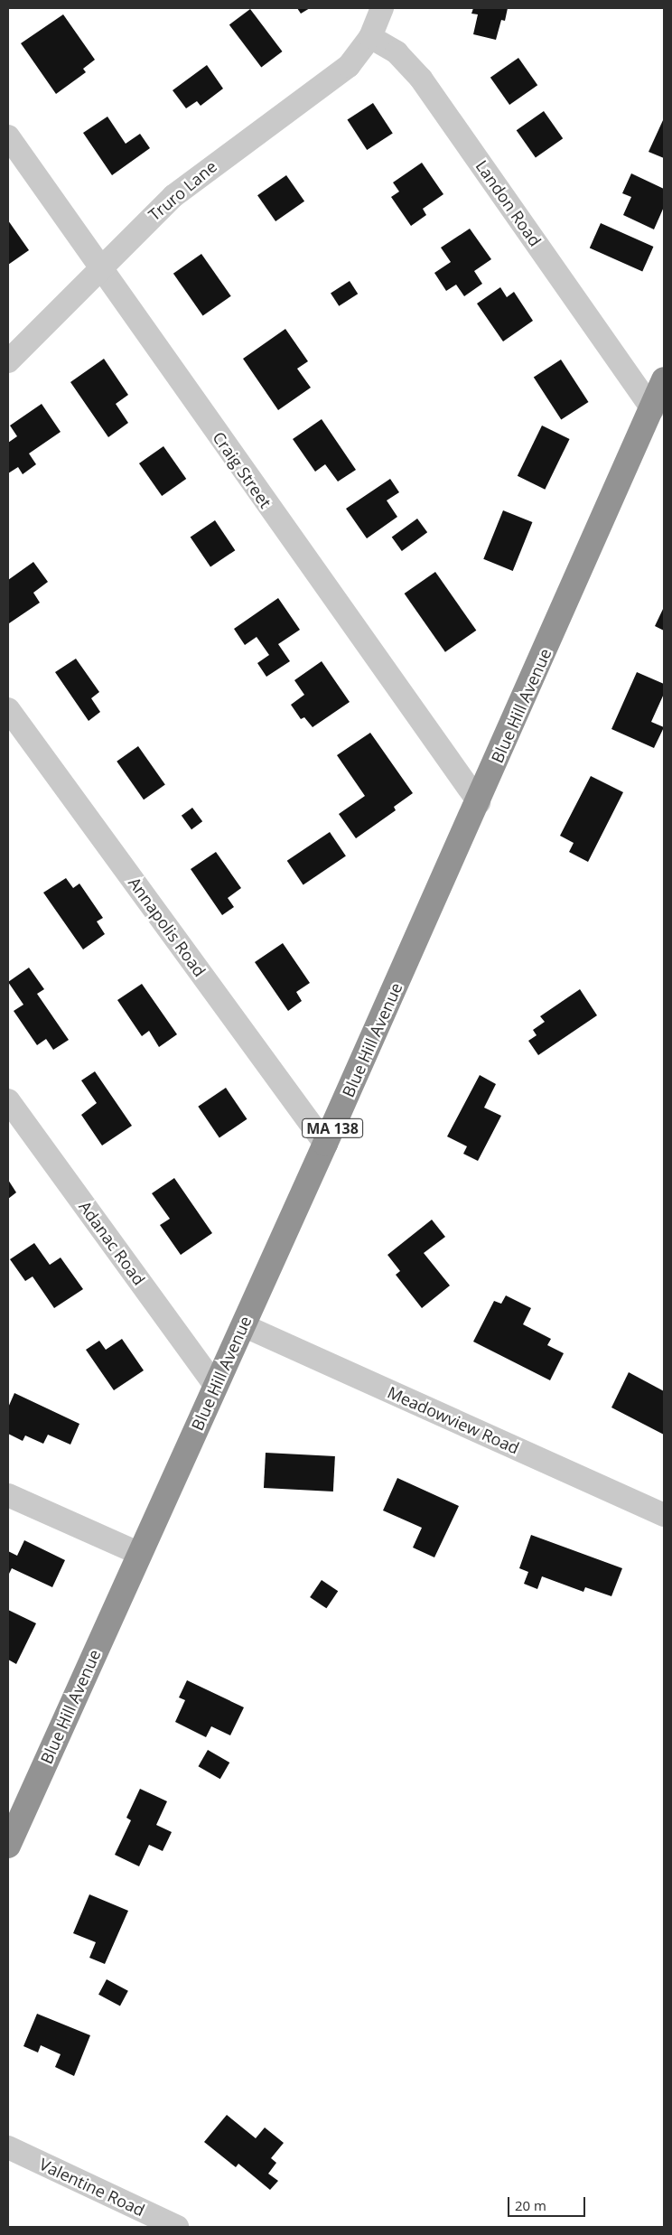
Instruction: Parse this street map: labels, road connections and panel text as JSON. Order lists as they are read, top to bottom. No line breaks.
{"streets":{"highway":["Blue Hill Avenue","MA 138"],"street":["Truro Lane","Landon Road","Craig Street","Annapolis Road","Adanac Road","Meadowview Road","Valentine Road"]},"crossings":[["Truro Lane","Landon Road"],["Truro Lane","Craig Street"],["Landon Road","Blue Hill Avenue"],["Craig Street","Blue Hill Avenue"],["Blue Hill Avenue","Annapolis Road"],["Blue Hill Avenue","Adanac Road"],["Blue Hill Avenue","Meadowview Road"]],"scale_bar":"20 m"}
